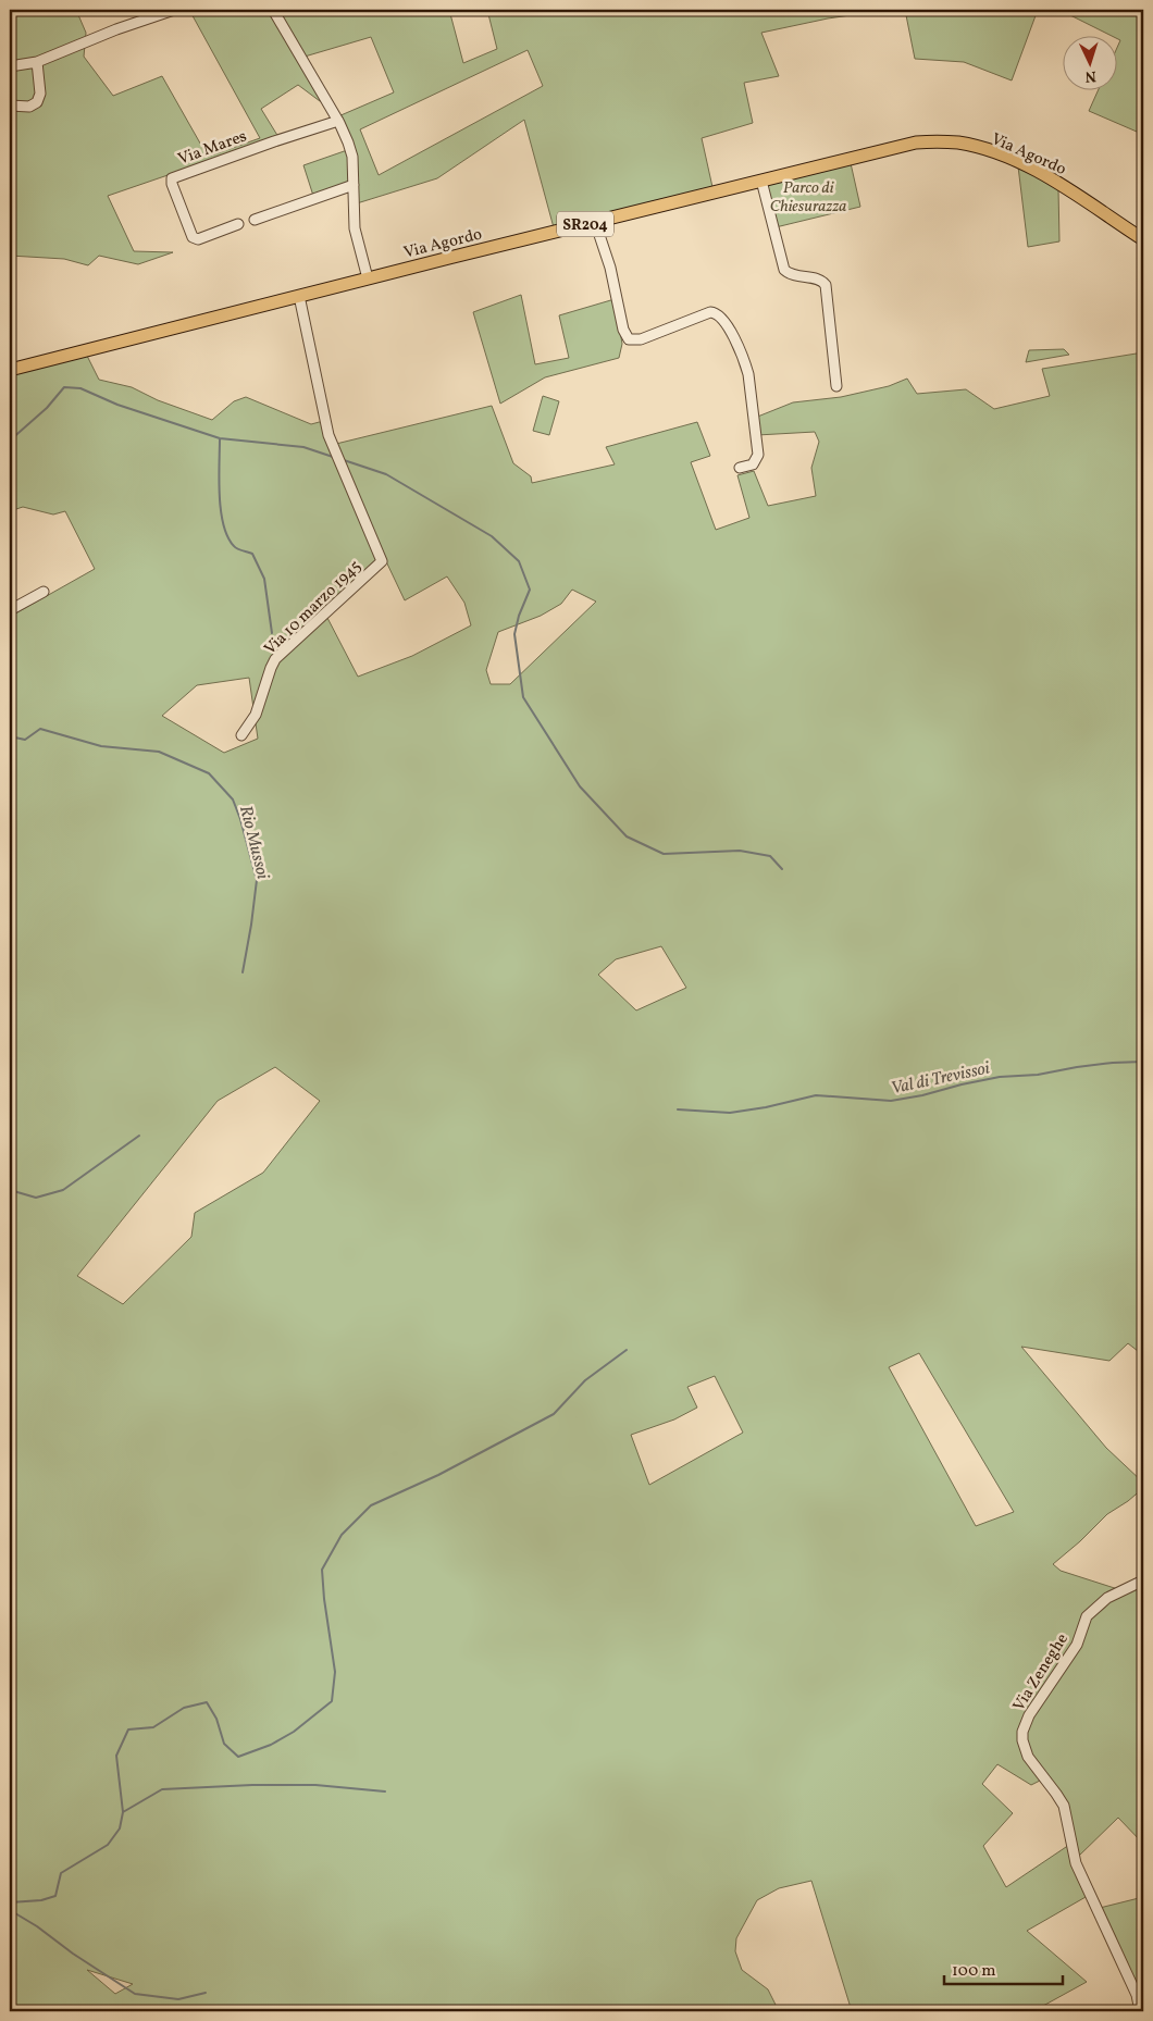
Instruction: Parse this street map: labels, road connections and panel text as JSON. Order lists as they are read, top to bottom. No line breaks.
{"streets":{"main road":["Via Agordo","SR204"],"street":["Via Mares","Via 10 marzo 1945","Via Zeneghe"]},"crossings":[["Via Agordo","Via 10 marzo 1945"]],"water":["Rio Mussoi","Val di Trevissoi"],"parks":["Parco di Chiesurazza"],"scale_bar":"100 m","north":"bottom"}
